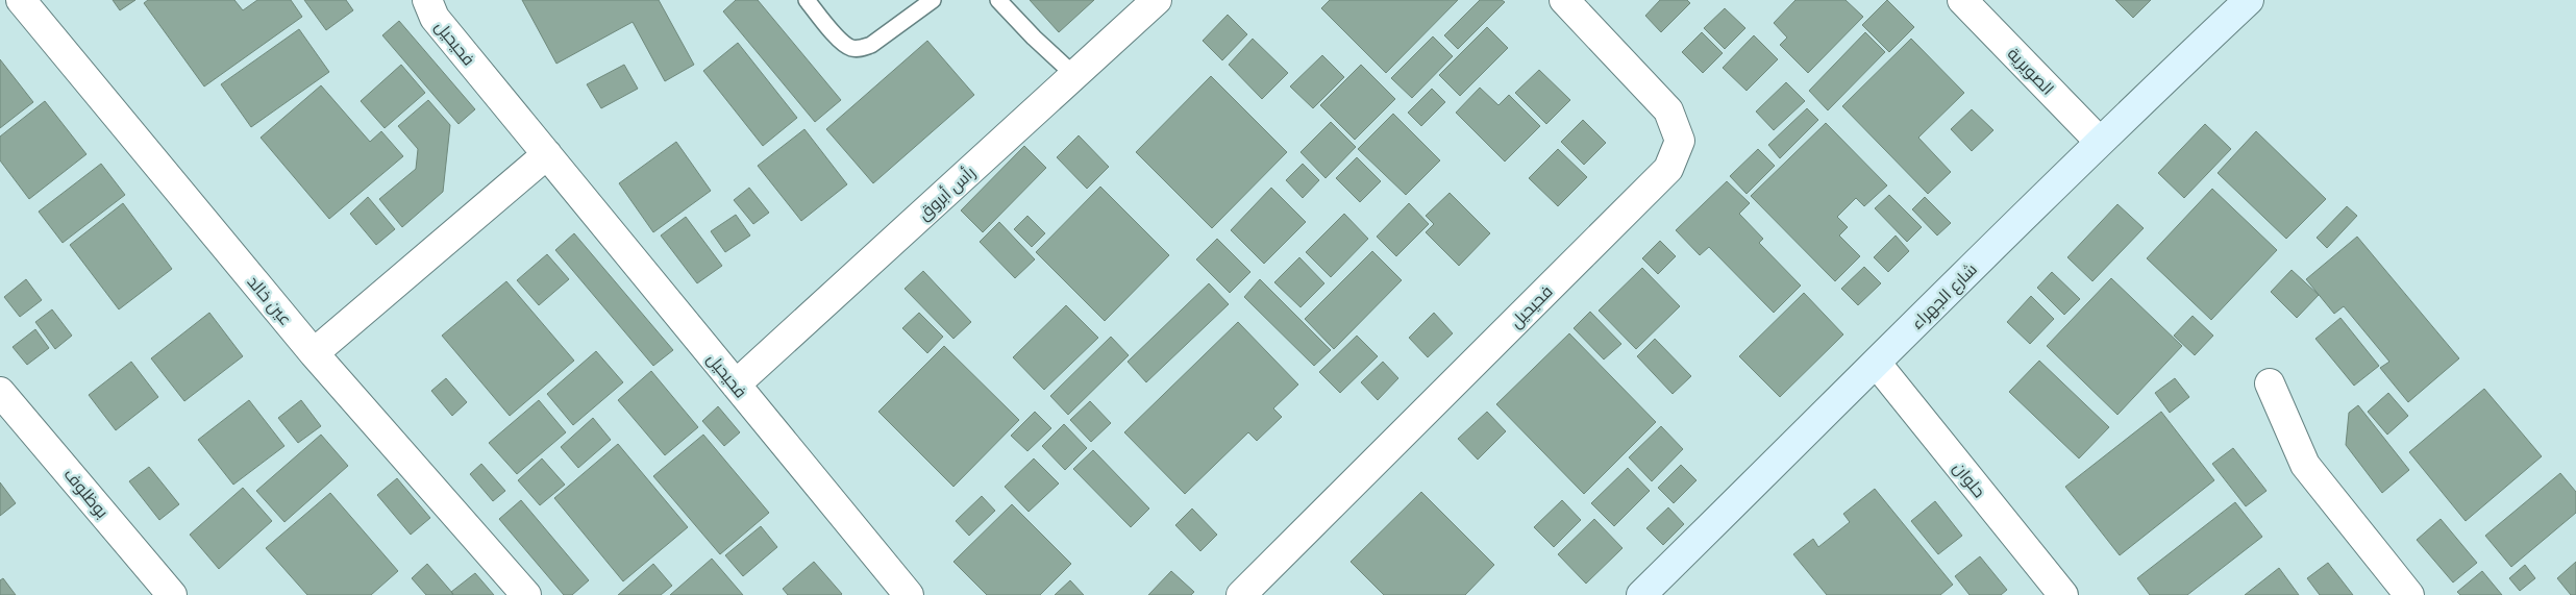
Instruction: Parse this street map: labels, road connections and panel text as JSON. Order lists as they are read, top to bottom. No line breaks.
{"streets":{"street":["فحيحيل","الصويرية","رأس أبروق","شارع الجهراء","عين خالد","حلوان","بوظلوف"]},"crossings":[["فحيحيل","رأس أبروق"],["الصويرية","شارع الجهراء"],["شارع الجهراء","حلوان"]]}
